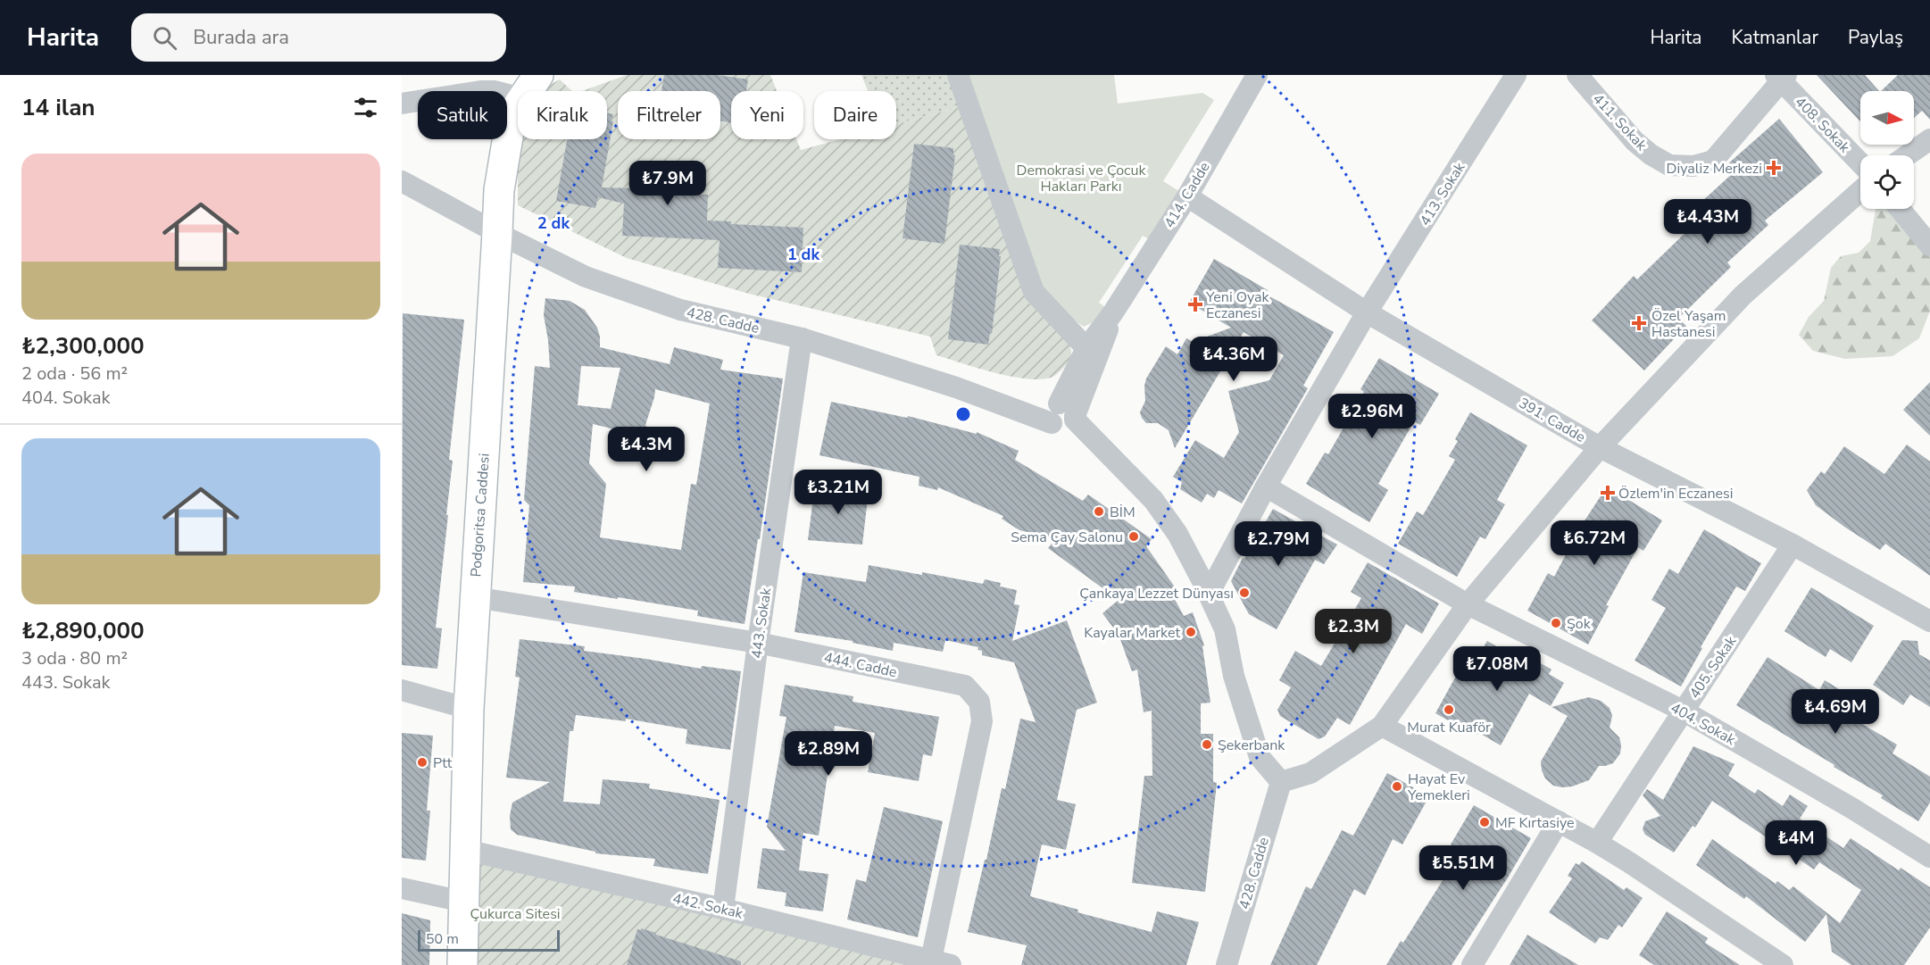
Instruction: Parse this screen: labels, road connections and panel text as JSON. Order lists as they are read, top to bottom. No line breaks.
{"streets":{"main road":["Podgoritsa Caddesi"],"street":["411. Sokak","408. Sokak","413. Sokak","414. Cadde","428. Cadde","391. Cadde","443. Sokak","444. Cadde","405. Sokak","404. Sokak","442. Sokak"]},"crossings":[["411. Sokak","408. Sokak"],["413. Sokak","391. Cadde"],["413. Sokak","404. Sokak"],["414. Cadde","391. Cadde"],["428. Cadde","Podgoritsa Caddesi"],["428. Cadde","443. Sokak"],["391. Cadde","405. Sokak"],["Podgoritsa Caddesi","444. Cadde"],["Podgoritsa Caddesi","442. Sokak"],["443. Sokak","444. Cadde"],["443. Sokak","442. Sokak"],["444. Cadde","442. Sokak"],["405. Sokak","404. Sokak"]],"parks":["Demokrasi ve Çocuk Hakları Parkı","Çukurca Sitesi"],"places":{"health":["Diyaliz Merkezi","Yeni Oyak Eczanesi","Özel Yaşam Hastanesi","Özlem'in Eczanesi"],"other":["BİM","Sema Çay Salonu","Çankaya Lezzet Dünyası","Şok","Kayalar Market","Murat Kuaför","Şekerbank","Ptt","Hayat Ev Yemekleri","MF Kırtasiye"]},"scale_bar":"50 m","north":"right","page":{"header":"Harita","search":"Burada ara","nav":["Harita","Katmanlar","Paylaş"],"heading":"14 ilan","chip":["Satılık","Kiralık","Filtreler","Yeni","Daire"],"list":[{"name":"₺2,300,000","note":"2 oda · 56 m² · 404. Sokak"},{"name":"₺2,890,000","note":"3 oda · 80 m² · 443. Sokak"}],"price":["₺7.9M","₺4.43M","₺4.36M","₺2.96M","₺4.3M","₺3.21M","₺6.72M","₺2.79M","₺2.3M","₺7.08M","₺4.69M","₺2.89M","₺4M","₺5.51M"],"scale":"50 m"},"rings":["2 dk","1 dk"]}
